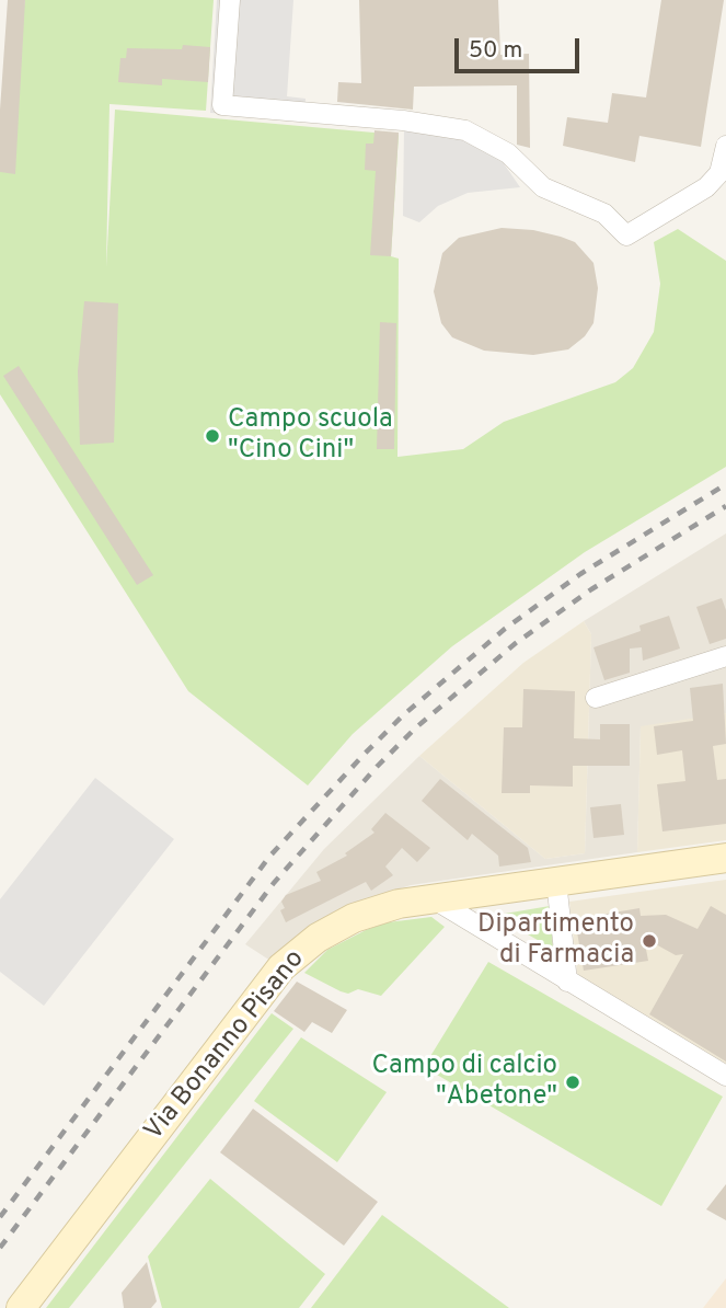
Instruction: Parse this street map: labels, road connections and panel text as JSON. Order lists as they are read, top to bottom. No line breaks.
{"streets":{"main road":["Via Bonanno Pisano"]},"places":["Campo scuola \"Cino Cini\"","Dipartimento di Farmacia","Campo di calcio \"Abetone\""],"scale_bar":"50 m"}
